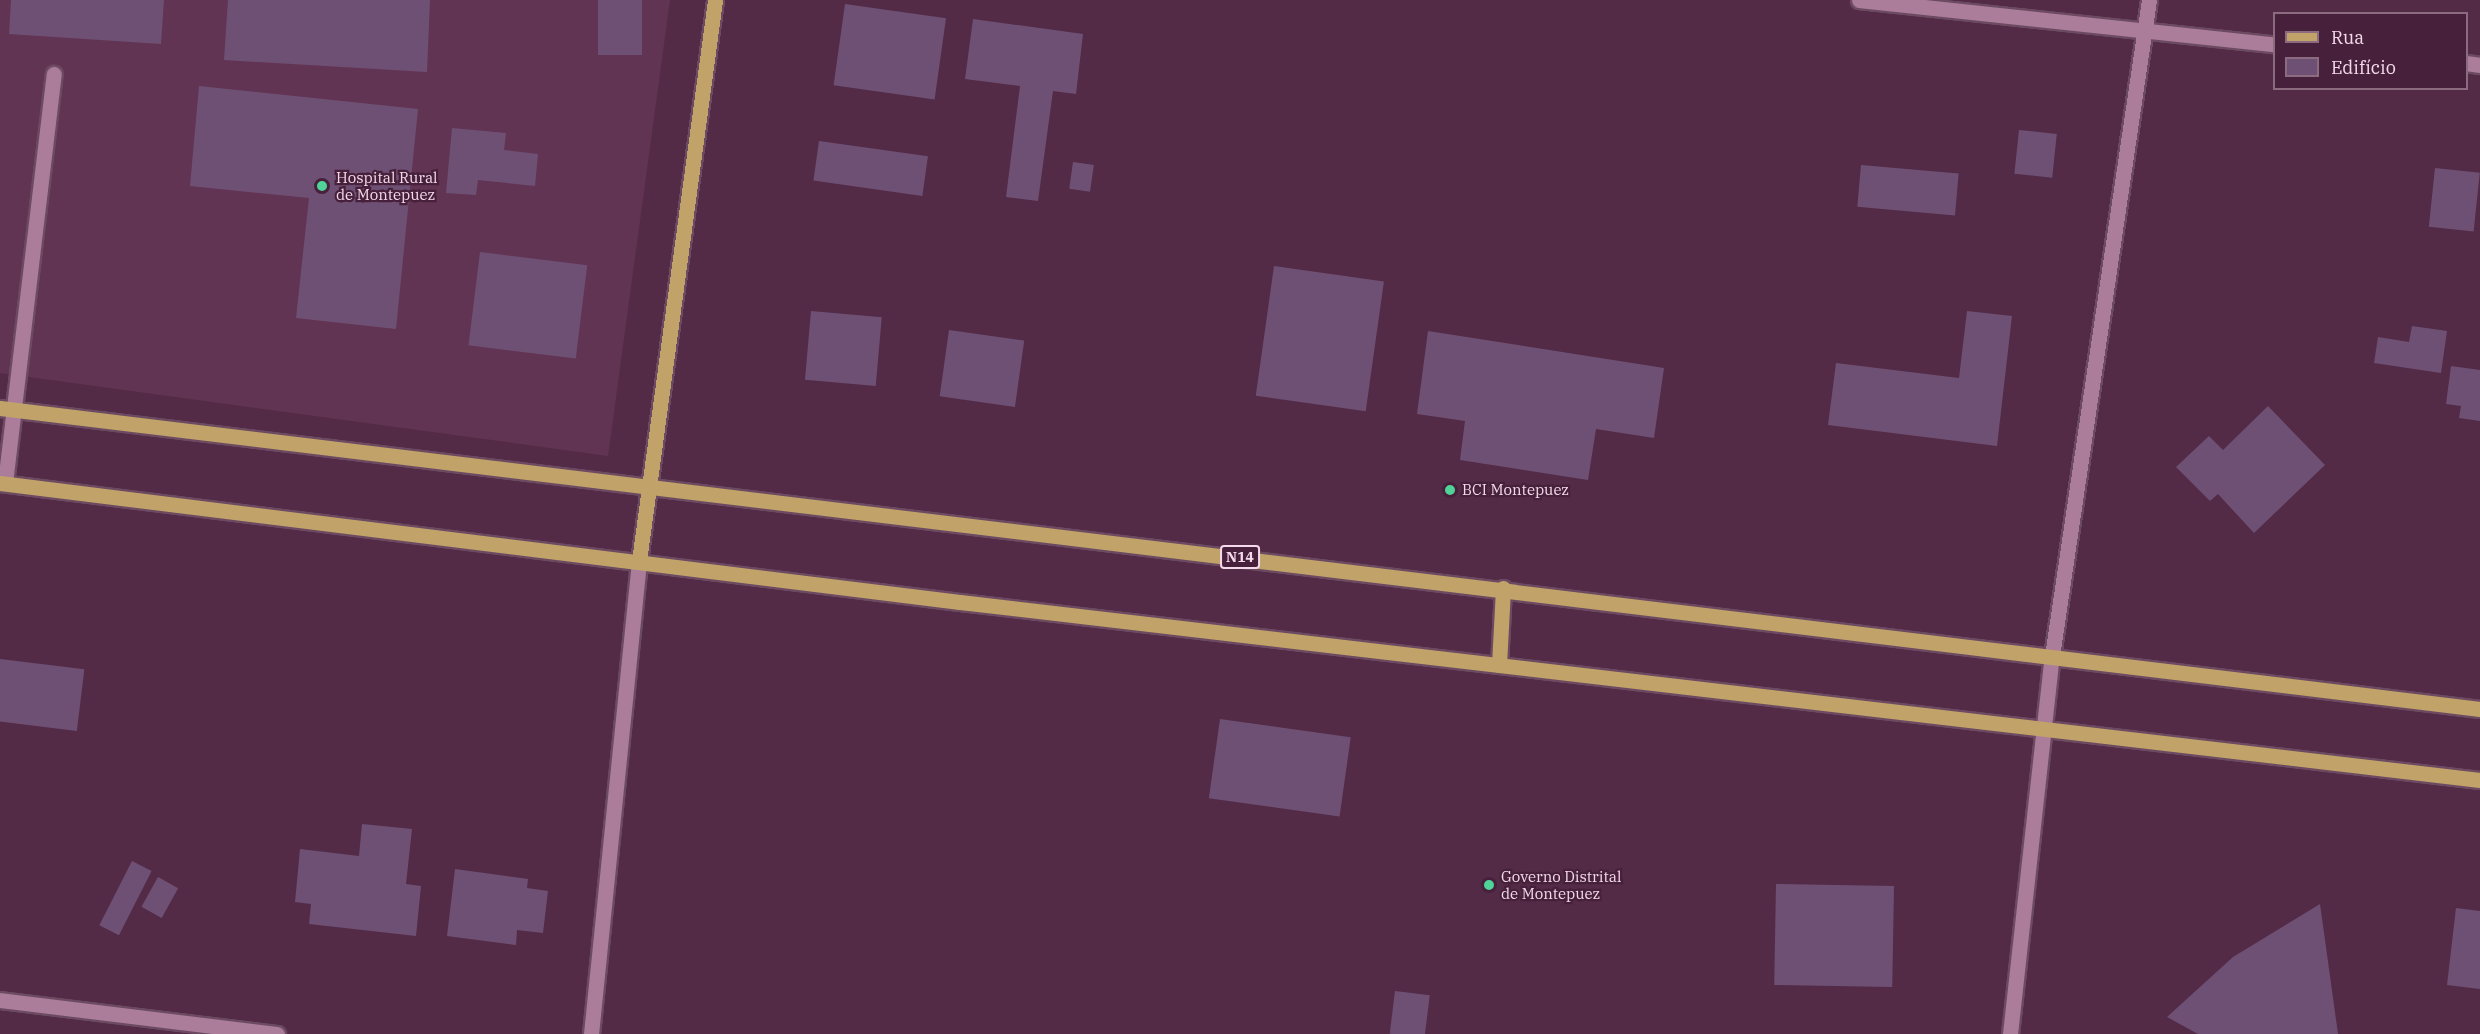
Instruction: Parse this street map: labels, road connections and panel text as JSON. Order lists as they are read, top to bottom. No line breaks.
{"streets":{"main road":["N14"]},"places":["Hospital Rural de Montepuez","BCI Montepuez","Governo Distrital de Montepuez"],"legend":["Rua","Edifício"]}
